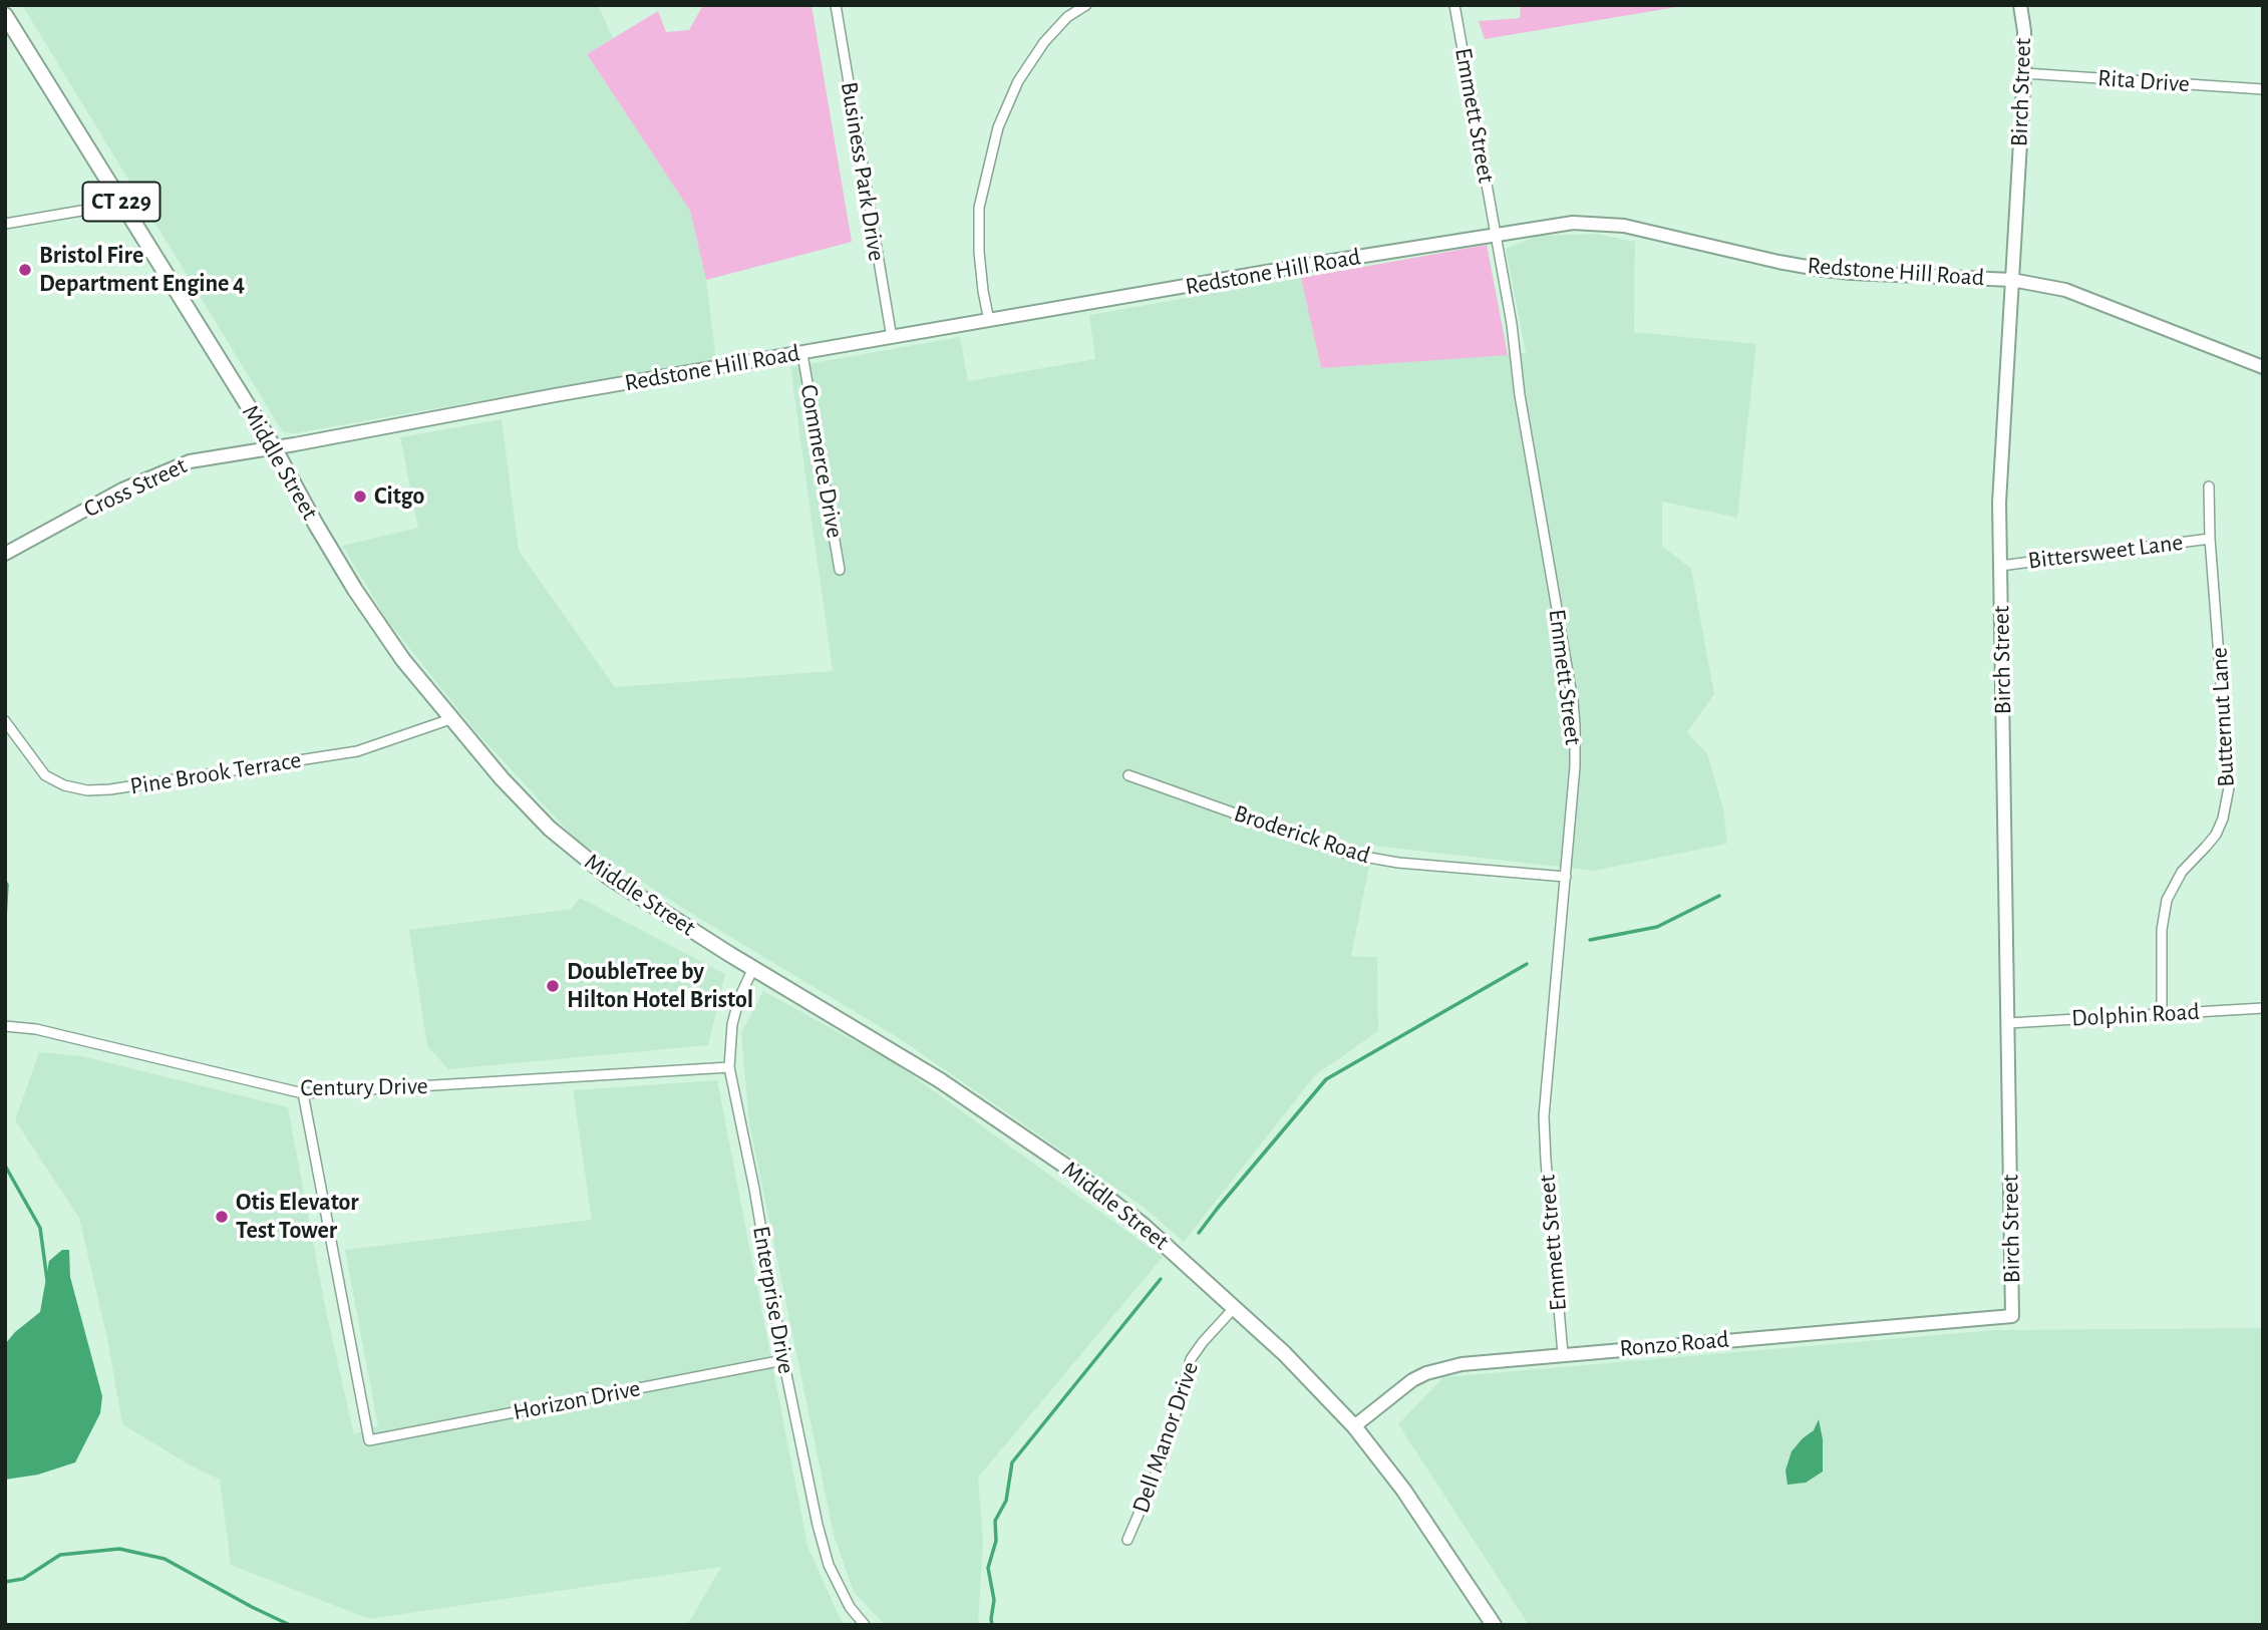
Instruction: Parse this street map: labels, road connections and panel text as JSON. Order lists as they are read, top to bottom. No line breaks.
{"streets":{"main road":["Birch Street","CT 229","Redstone Hill Road","Middle Street","Cross Street","Ronzo Road"],"street":["Rita Drive","Emmett Street","Business Park Drive","Commerce Drive","Bittersweet Lane","Butternut Lane","Pine Brook Terrace","Broderick Road","Dolphin Road","Century Drive","Enterprise Drive","Horizon Drive","Dell Manor Drive"]},"crossings":[["Rita Drive","Birch Street"],["Birch Street","Redstone Hill Road"],["Birch Street","Bittersweet Lane"],["Birch Street","Dolphin Road"],["Birch Street","Ronzo Road"],["Emmett Street","Redstone Hill Road"],["Emmett Street","Broderick Road"],["Emmett Street","Ronzo Road"],["Business Park Drive","Redstone Hill Road"],["Redstone Hill Road","Commerce Drive"],["Redstone Hill Road","Middle Street"],["Redstone Hill Road","Cross Street"],["Middle Street","Cross Street"],["Middle Street","Pine Brook Terrace"],["Middle Street","Enterprise Drive"],["Middle Street","Ronzo Road"],["Middle Street","Dell Manor Drive"],["Bittersweet Lane","Butternut Lane"],["Butternut Lane","Dolphin Road"],["Century Drive","Enterprise Drive"],["Century Drive","Horizon Drive"],["Enterprise Drive","Horizon Drive"]],"places":["Bristol Fire Department Engine 4","Citgo","DoubleTree by Hilton Hotel Bristol","Otis Elevator Test Tower"]}
